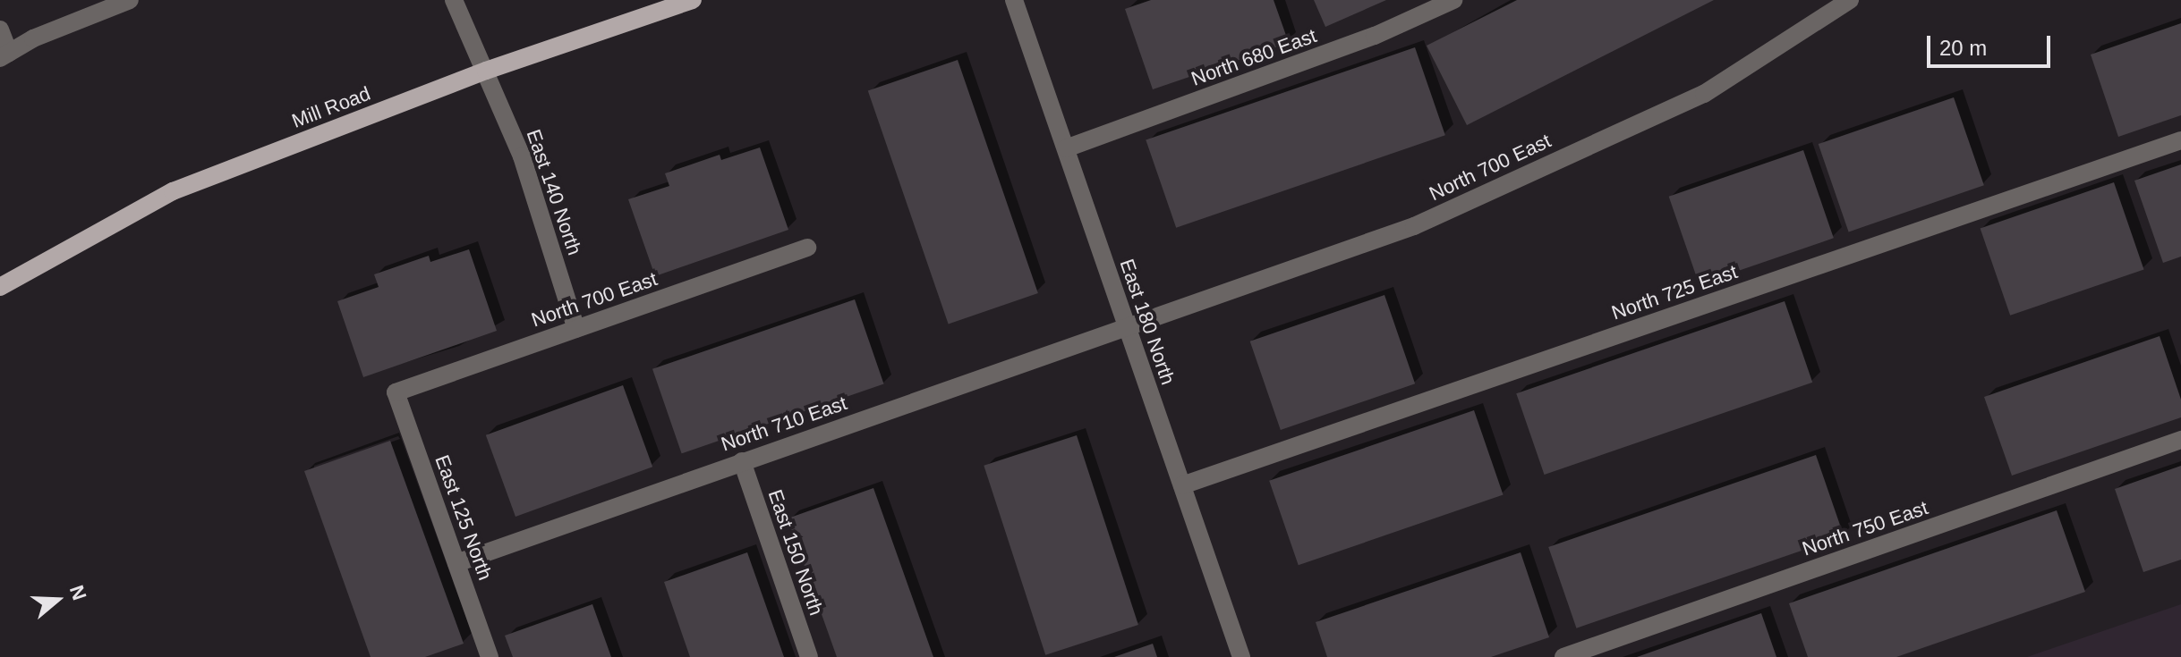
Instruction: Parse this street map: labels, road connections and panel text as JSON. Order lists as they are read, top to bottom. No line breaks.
{"streets":{"main road":["Mill Road"],"street":["North 680 East","North 700 East","East 140 North","North 725 East","East 180 North","North 710 East","East 125 North","North 750 East","East 150 North"]},"crossings":[["North 680 East","East 180 North"],["Mill Road","East 140 North"],["North 700 East","East 140 North"],["North 700 East","East 180 North"],["North 700 East","North 710 East"],["North 700 East","East 125 North"],["North 725 East","East 180 North"],["East 180 North","North 710 East"],["North 710 East","East 125 North"],["North 710 East","East 150 North"]],"scale_bar":"20 m","north":"right"}
